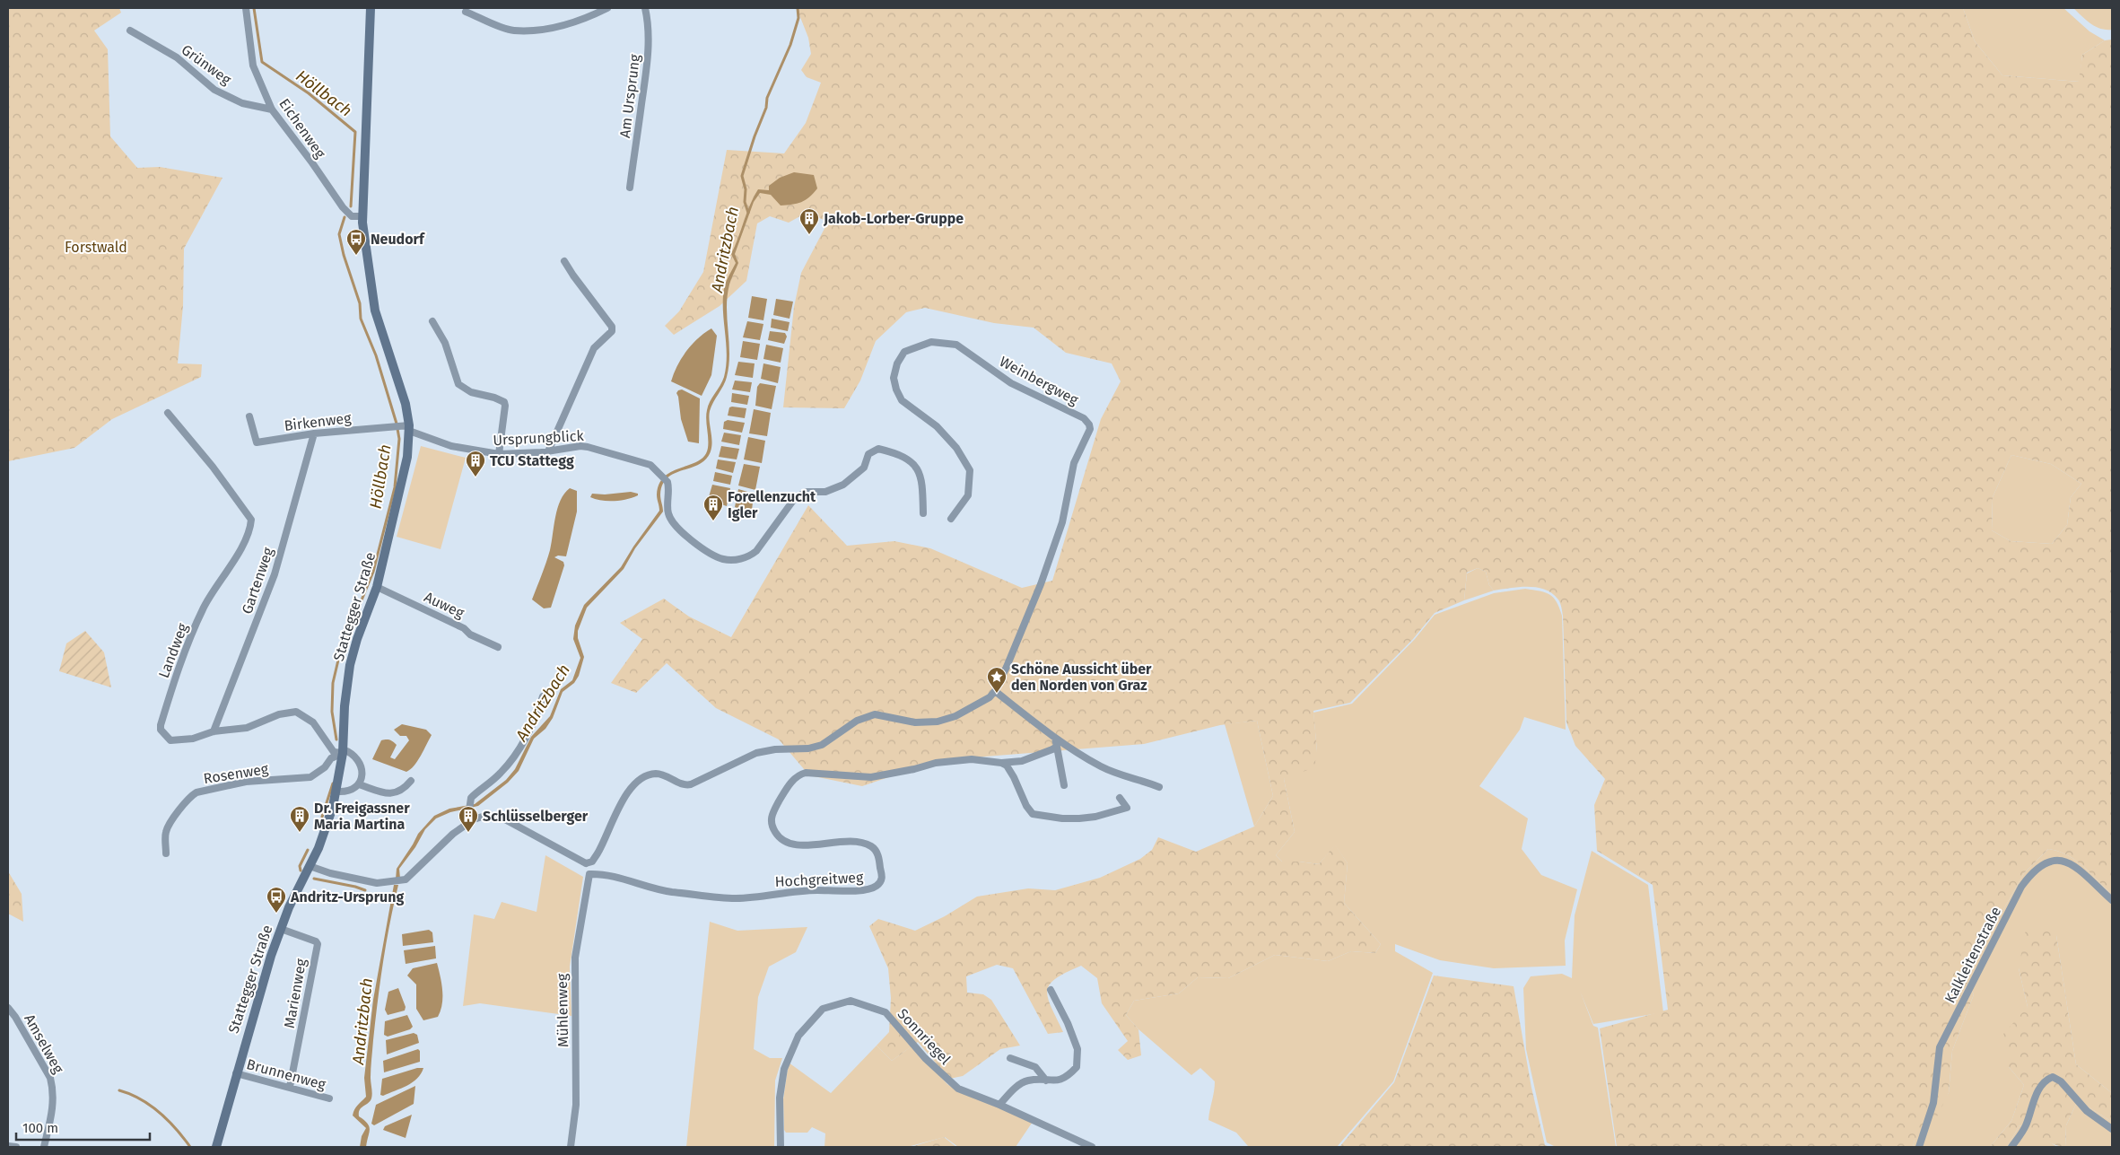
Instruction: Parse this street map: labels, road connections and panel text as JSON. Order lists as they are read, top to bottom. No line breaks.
{"streets":{"main road":["Stattegger Straße"],"street":["Grünweg","Am Ursprung","Eichenweg","Weinbergweg","Birkenweg","Ursprungblick","Gartenweg","Auweg","Landweg","Rosenweg","Hochgreitweg","Kalkleitenstraße","Marienweg","Mühlenweg","Sonnriegel","Amselweg","Brunnenweg"]},"crossings":[["Grünweg","Eichenweg"],["Eichenweg","Stattegger Straße"],["Birkenweg","Ursprungblick"],["Birkenweg","Gartenweg"],["Birkenweg","Stattegger Straße"],["Ursprungblick","Stattegger Straße"],["Gartenweg","Landweg"],["Auweg","Stattegger Straße"],["Stattegger Straße","Landweg"],["Stattegger Straße","Rosenweg"],["Stattegger Straße","Marienweg"],["Stattegger Straße","Brunnenweg"],["Landweg","Rosenweg"],["Hochgreitweg","Mühlenweg"],["Marienweg","Brunnenweg"]],"water":["Höllbach","Andritzbach"],"parks":["Forstwald"],"places":{"building":["Jakob-Lorber-Gruppe","TCU Stattegg","Forellenzucht Igler","Dr. Freigassner Maria Martina","Schlüsselberger"],"bus stop":["Neudorf","Andritz-Ursprung"],"place":["Schöne Aussicht über den Norden von Graz"]},"scale_bar":"100 m"}
